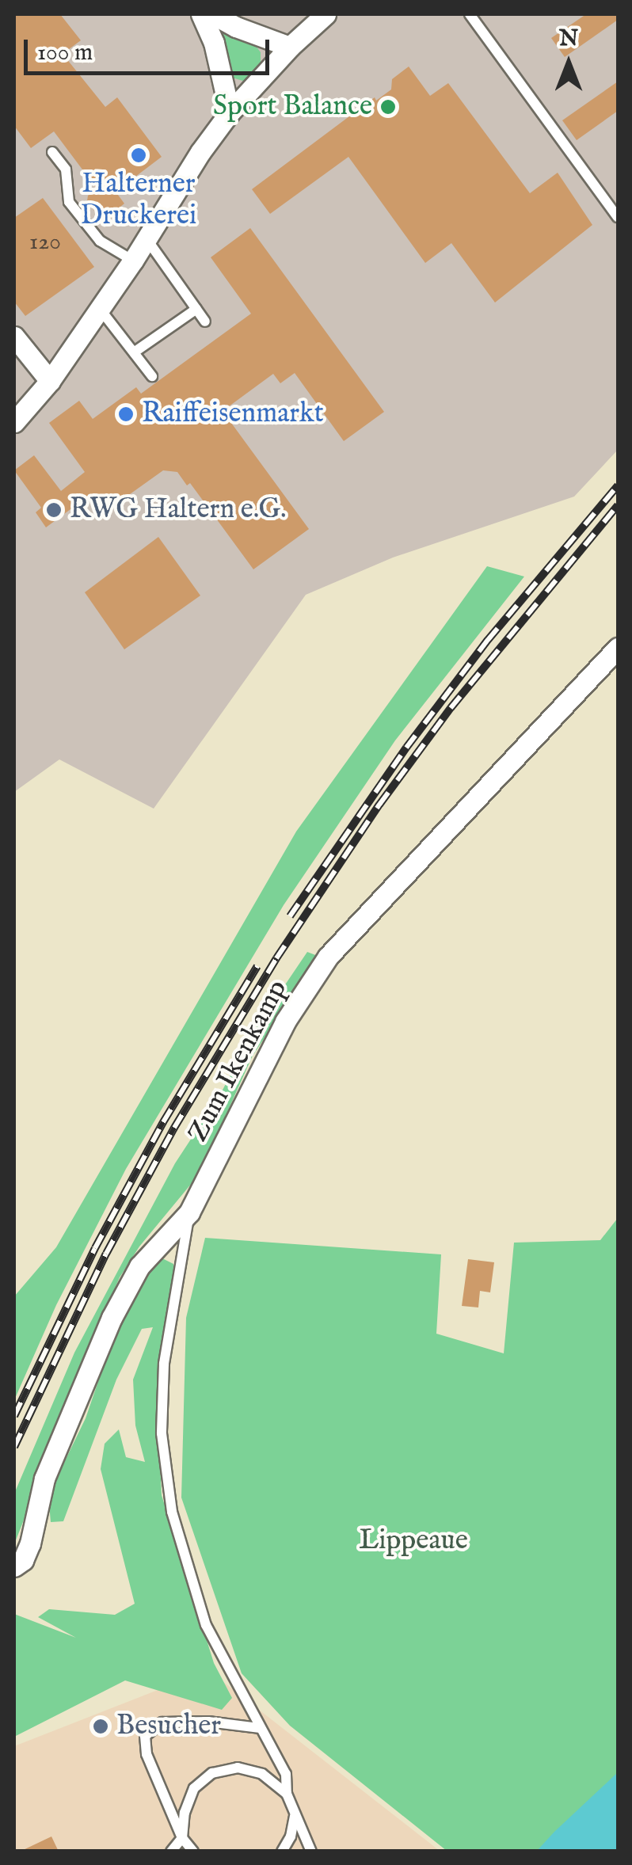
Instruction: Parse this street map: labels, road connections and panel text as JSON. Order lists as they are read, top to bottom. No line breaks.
{"streets":{"street":["Zum Ikenkamp"]},"parks":["Lippeaue"],"places":["Sport Balance","Halterner Druckerei","Raiffeisenmarkt","RWG Haltern e.G.","Besucher"],"house_numbers":["120"],"scale_bar":"100 m","north":"top"}
